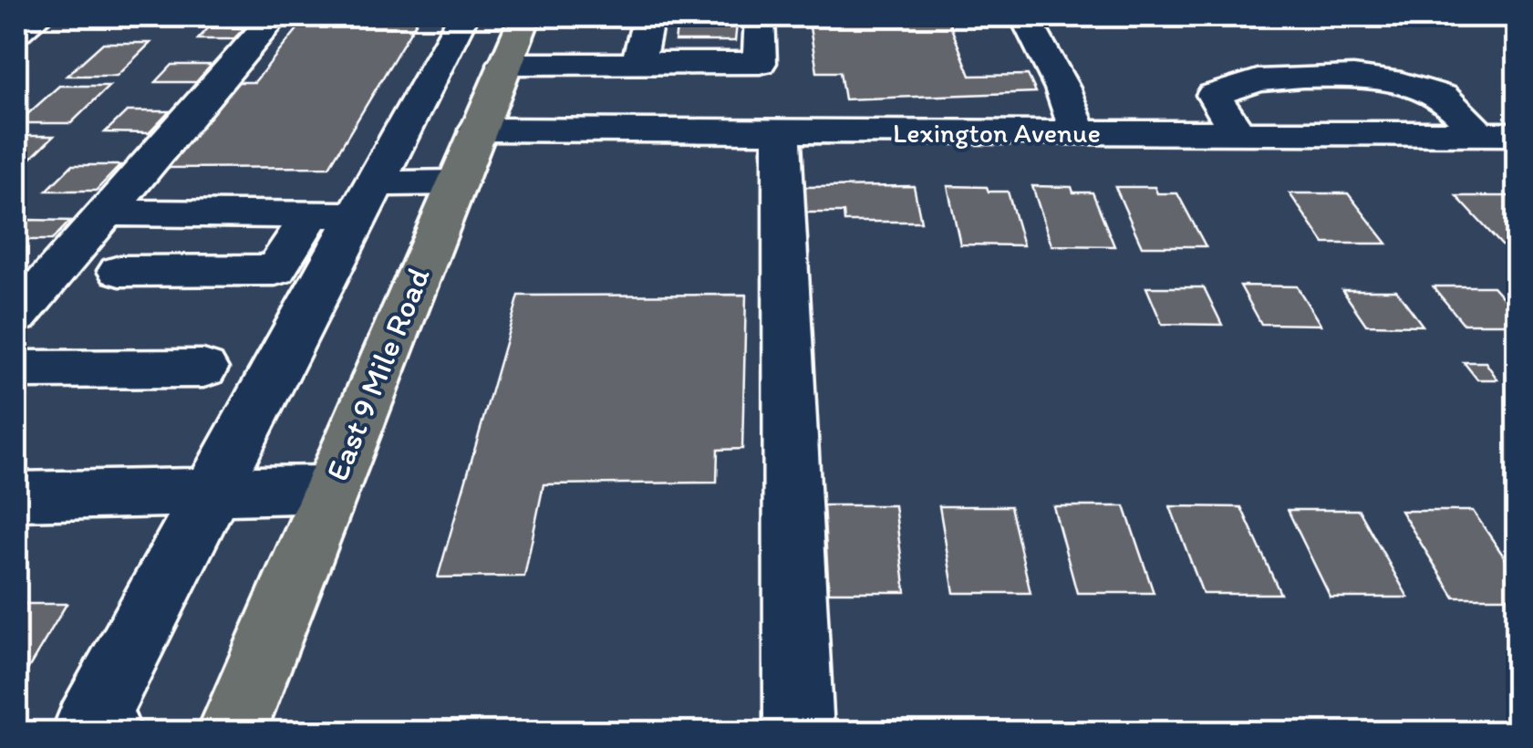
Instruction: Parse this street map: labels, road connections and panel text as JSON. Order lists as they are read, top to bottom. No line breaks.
{"streets":{"main road":["East 9 Mile Road"],"street":["Lexington Avenue"]},"crossings":[["Lexington Avenue","East 9 Mile Road"]]}
